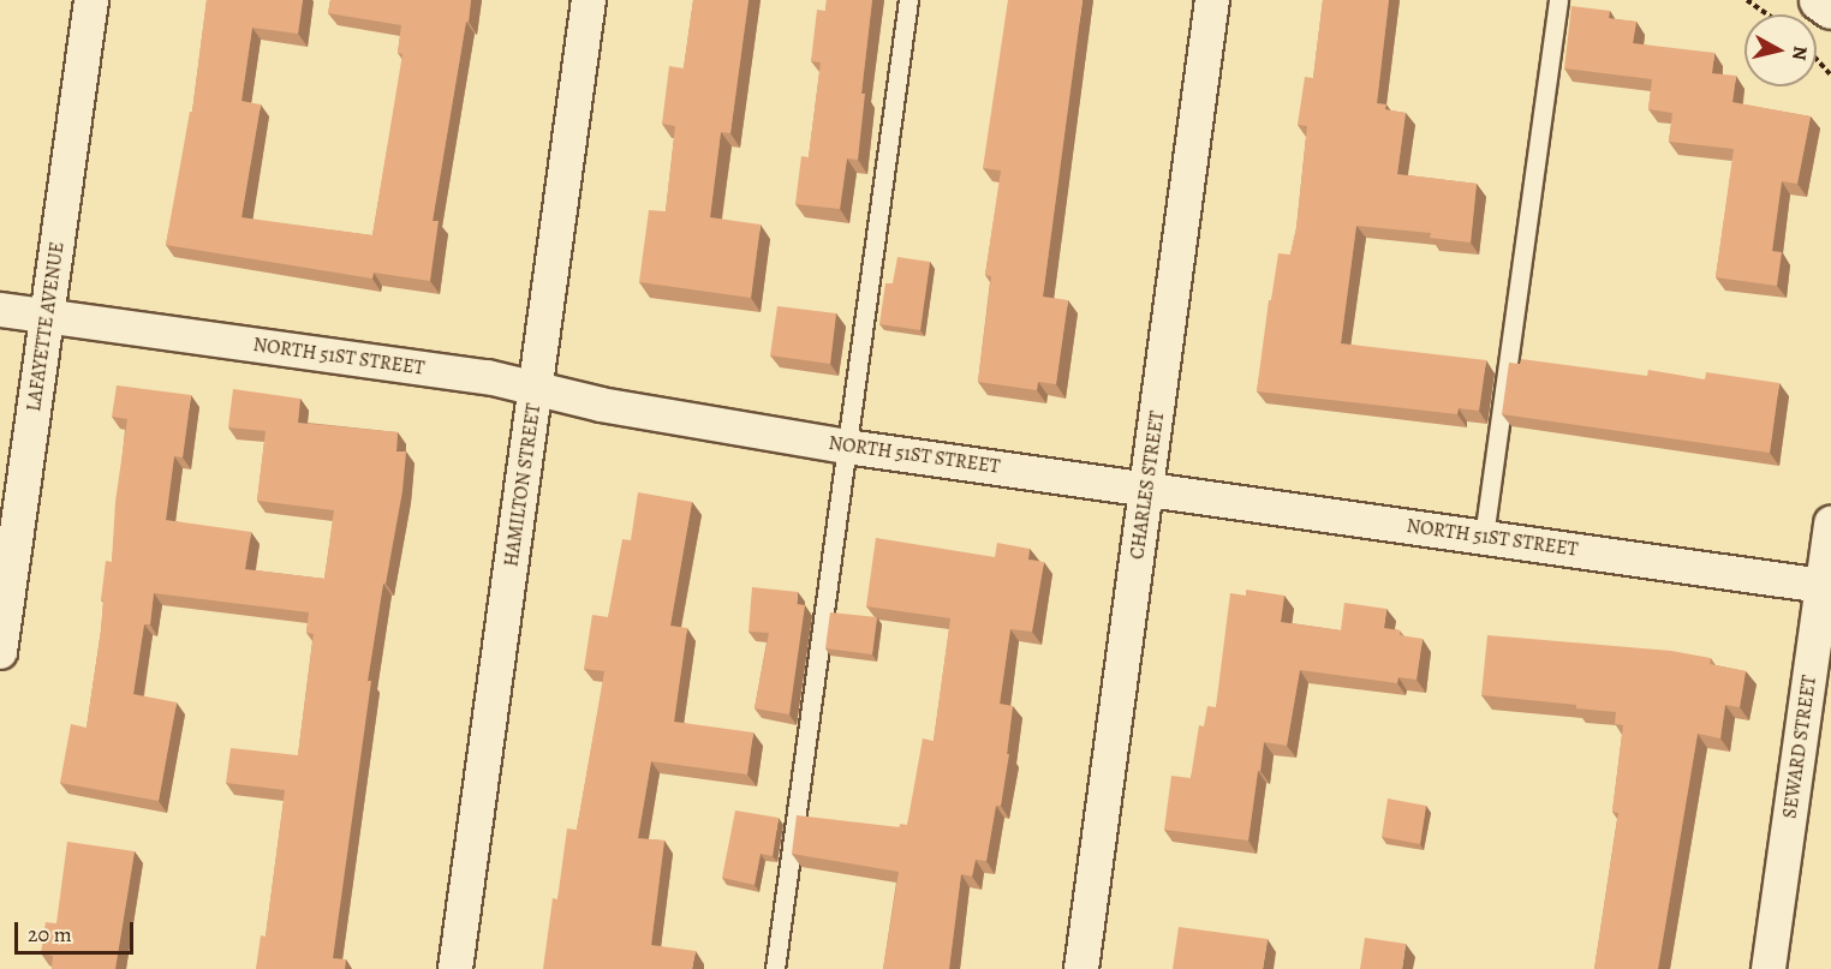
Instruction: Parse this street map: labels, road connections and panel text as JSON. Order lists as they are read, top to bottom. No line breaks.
{"streets":{"street":["LAFAYETTE AVENUE","NORTH 51ST STREET","HAMILTON STREET","CHARLES STREET","SEWARD STREET"]},"crossings":[["LAFAYETTE AVENUE","NORTH 51ST STREET"],["NORTH 51ST STREET","HAMILTON STREET"],["NORTH 51ST STREET","CHARLES STREET"],["NORTH 51ST STREET","SEWARD STREET"]],"scale_bar":"20 m","north":"right"}
